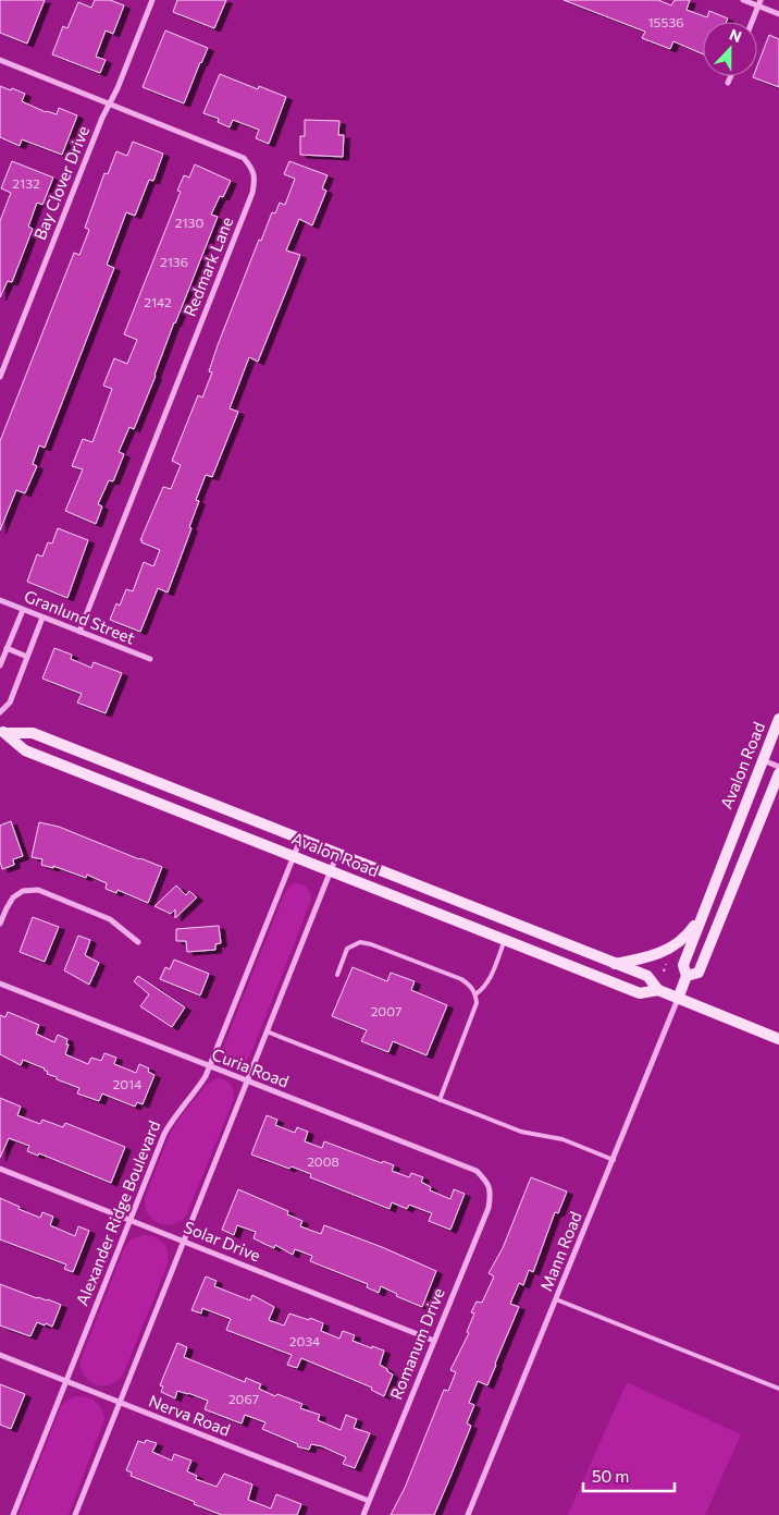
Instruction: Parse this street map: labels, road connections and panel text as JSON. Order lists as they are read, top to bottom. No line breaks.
{"streets":{"main road":["Avalon Road"],"street":["Bay Clover Drive","Redmark Lane","Granlund Street","Curia Road","Alexander Ridge Boulevard","Solar Drive","Mann Road","Romanum Drive","Nerva Road"]},"crossings":[["Bay Clover Drive","Redmark Lane"],["Redmark Lane","Granlund Street"],["Avalon Road","Alexander Ridge Boulevard"],["Avalon Road","Mann Road"],["Curia Road","Alexander Ridge Boulevard"],["Curia Road","Romanum Drive"],["Alexander Ridge Boulevard","Solar Drive"],["Alexander Ridge Boulevard","Nerva Road"],["Solar Drive","Romanum Drive"],["Romanum Drive","Nerva Road"]],"house_numbers":["15536","2132","2130","2136","2142","2007","2014","2008","2034","2067"],"scale_bar":"50 m","north":"top"}
